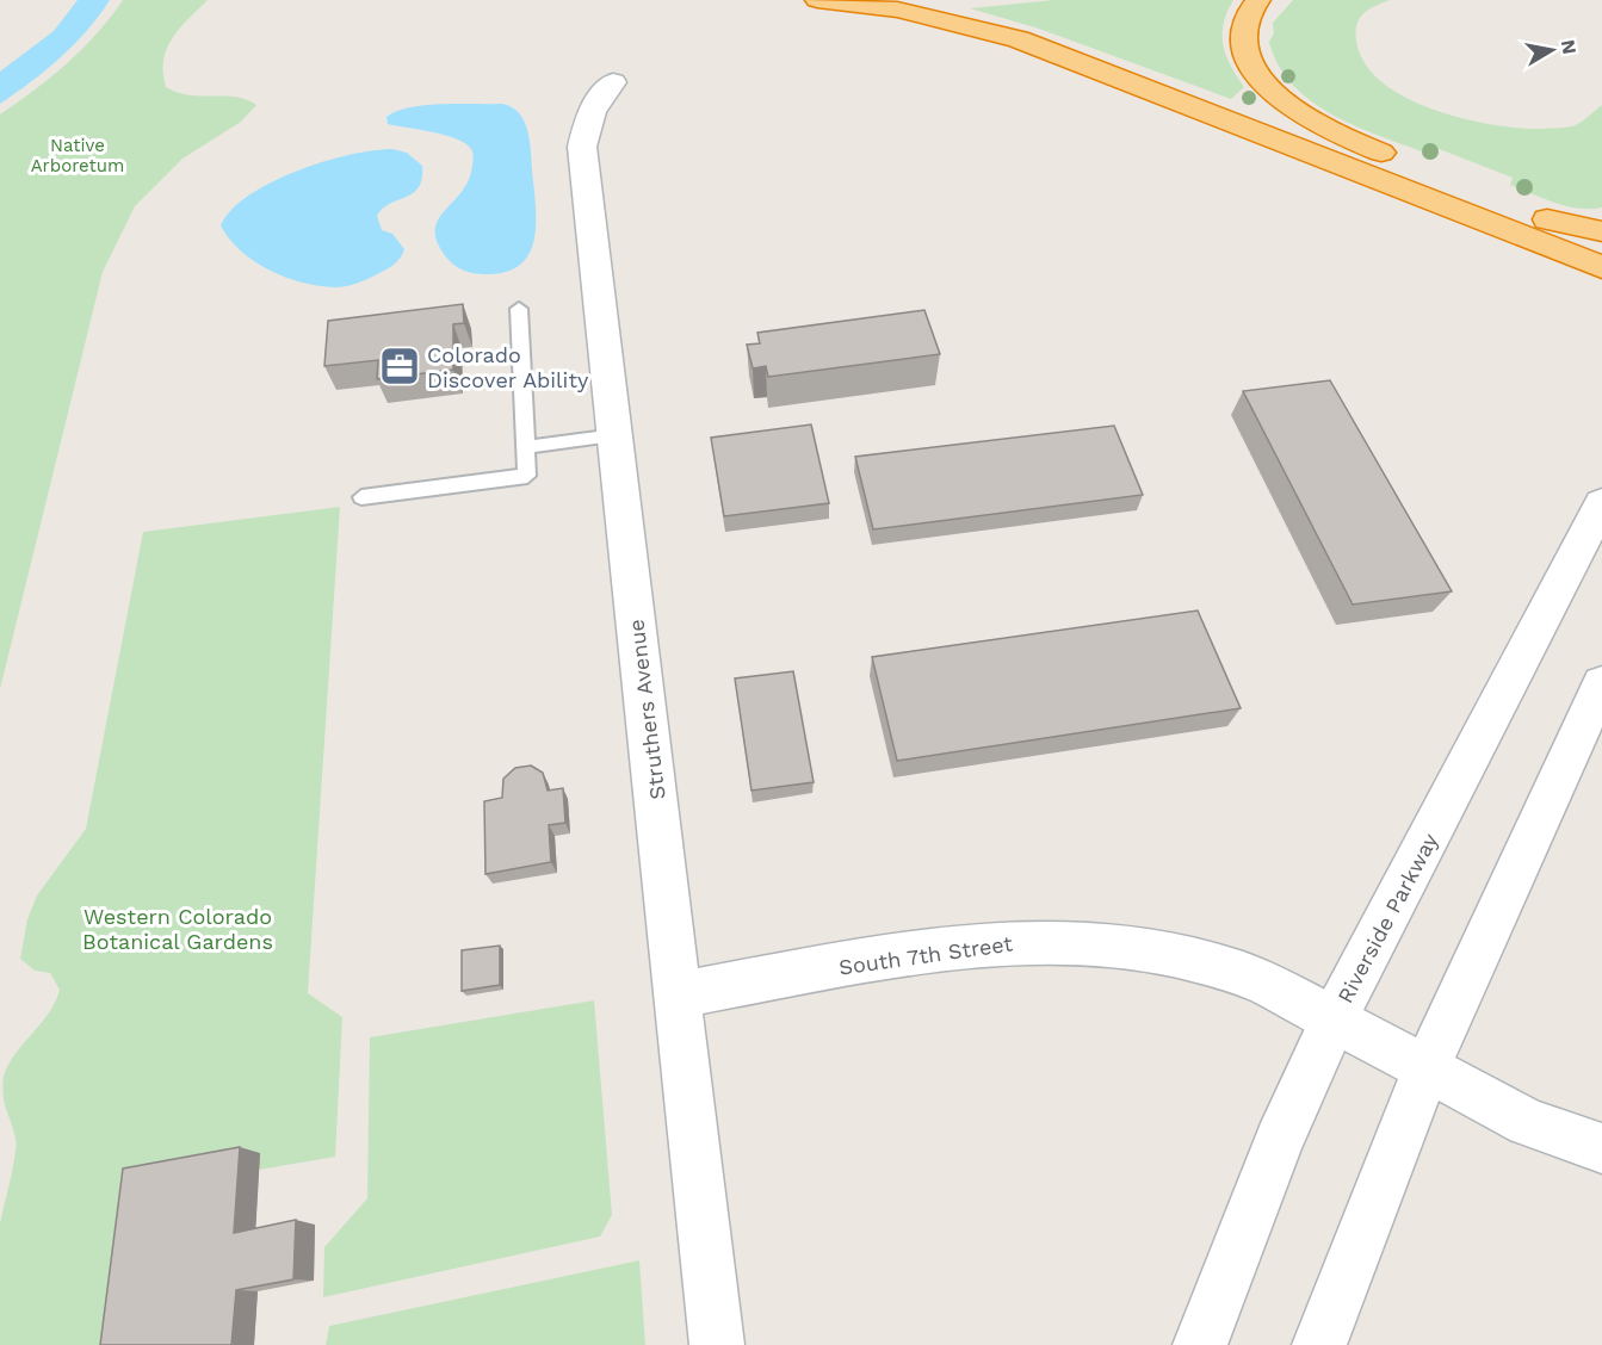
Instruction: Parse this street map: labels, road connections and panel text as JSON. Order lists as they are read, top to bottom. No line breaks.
{"streets":{"street":["Struthers Avenue","Riverside Parkway","South 7th Street"]},"crossings":[["Struthers Avenue","South 7th Street"],["Riverside Parkway","South 7th Street"]],"parks":["Native Arboretum","Western Colorado Botanical Gardens"],"places":{"office":["Colorado Discover Ability"]},"north":"right"}
